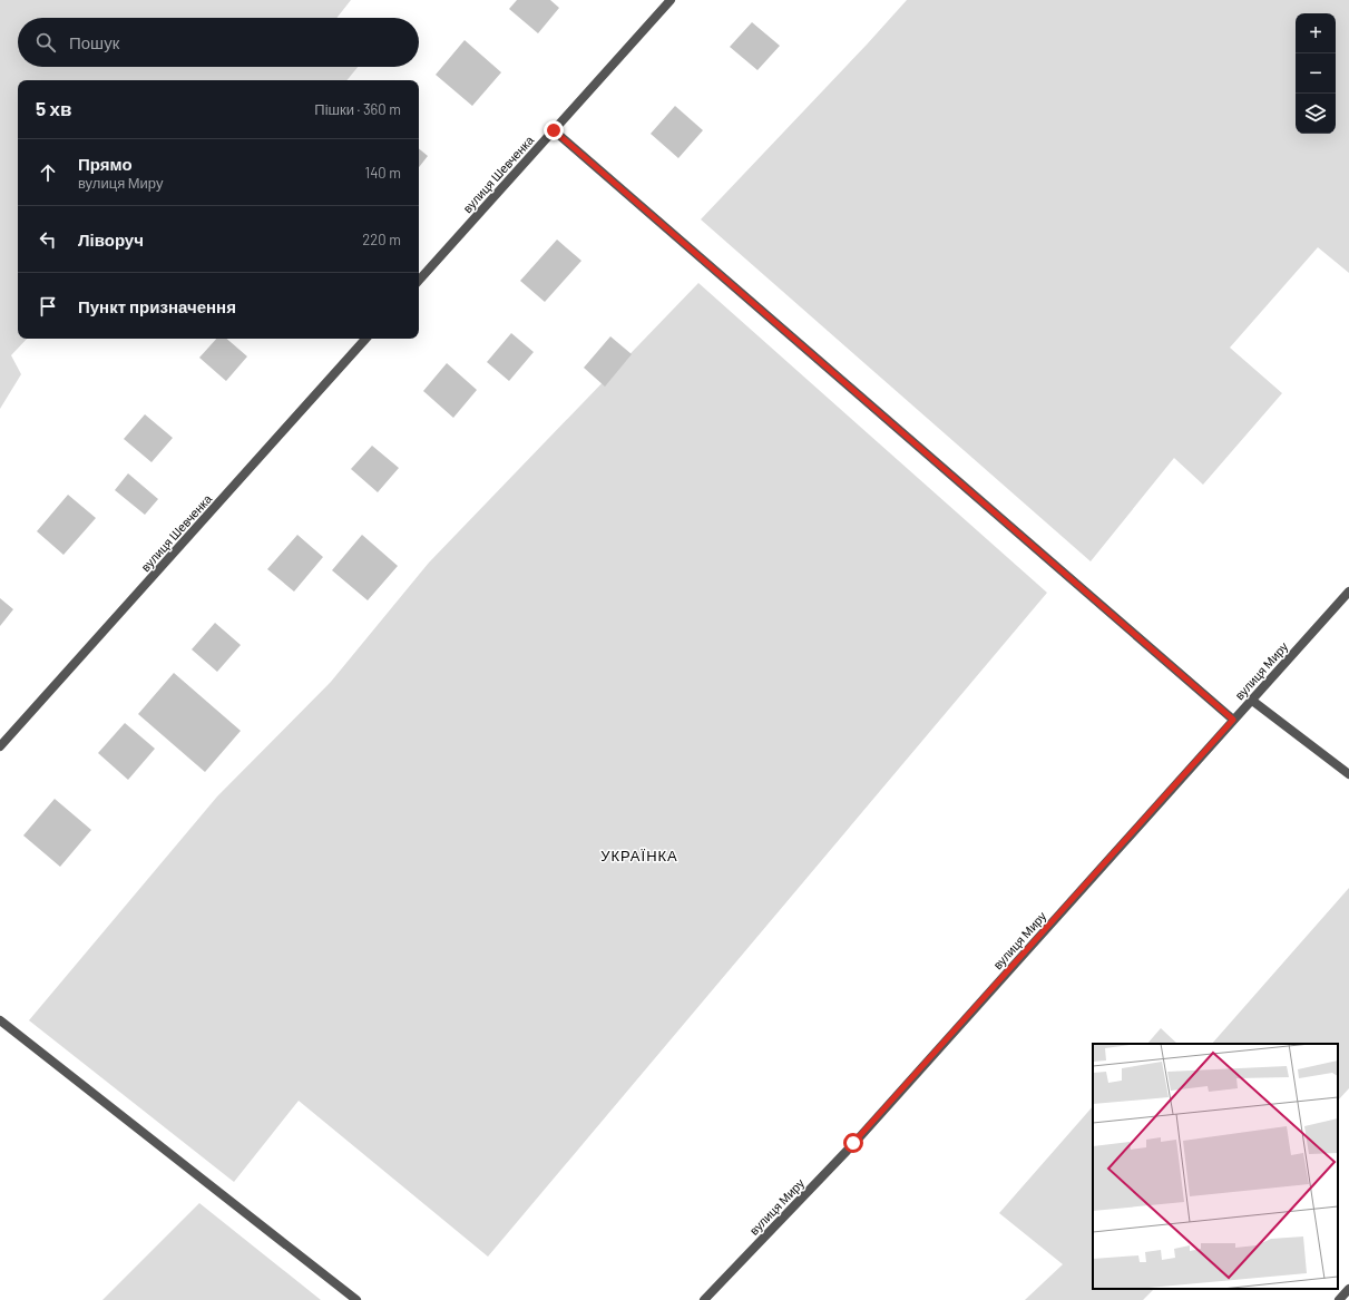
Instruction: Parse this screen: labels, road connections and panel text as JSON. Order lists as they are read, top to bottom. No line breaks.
{"streets":{"street":["вулиця Шевченка","вулиця Миру"]},"districts":["УКРАЇНКА"],"page":{"map_buttons":["+","−"],"search":"Пошук","heading":["5 хв","Пішки · 360 m"],"list":[["Прямо","вулиця Миру","140 m"],["Ліворуч","220 m"],"Пункт призначення"]}}
